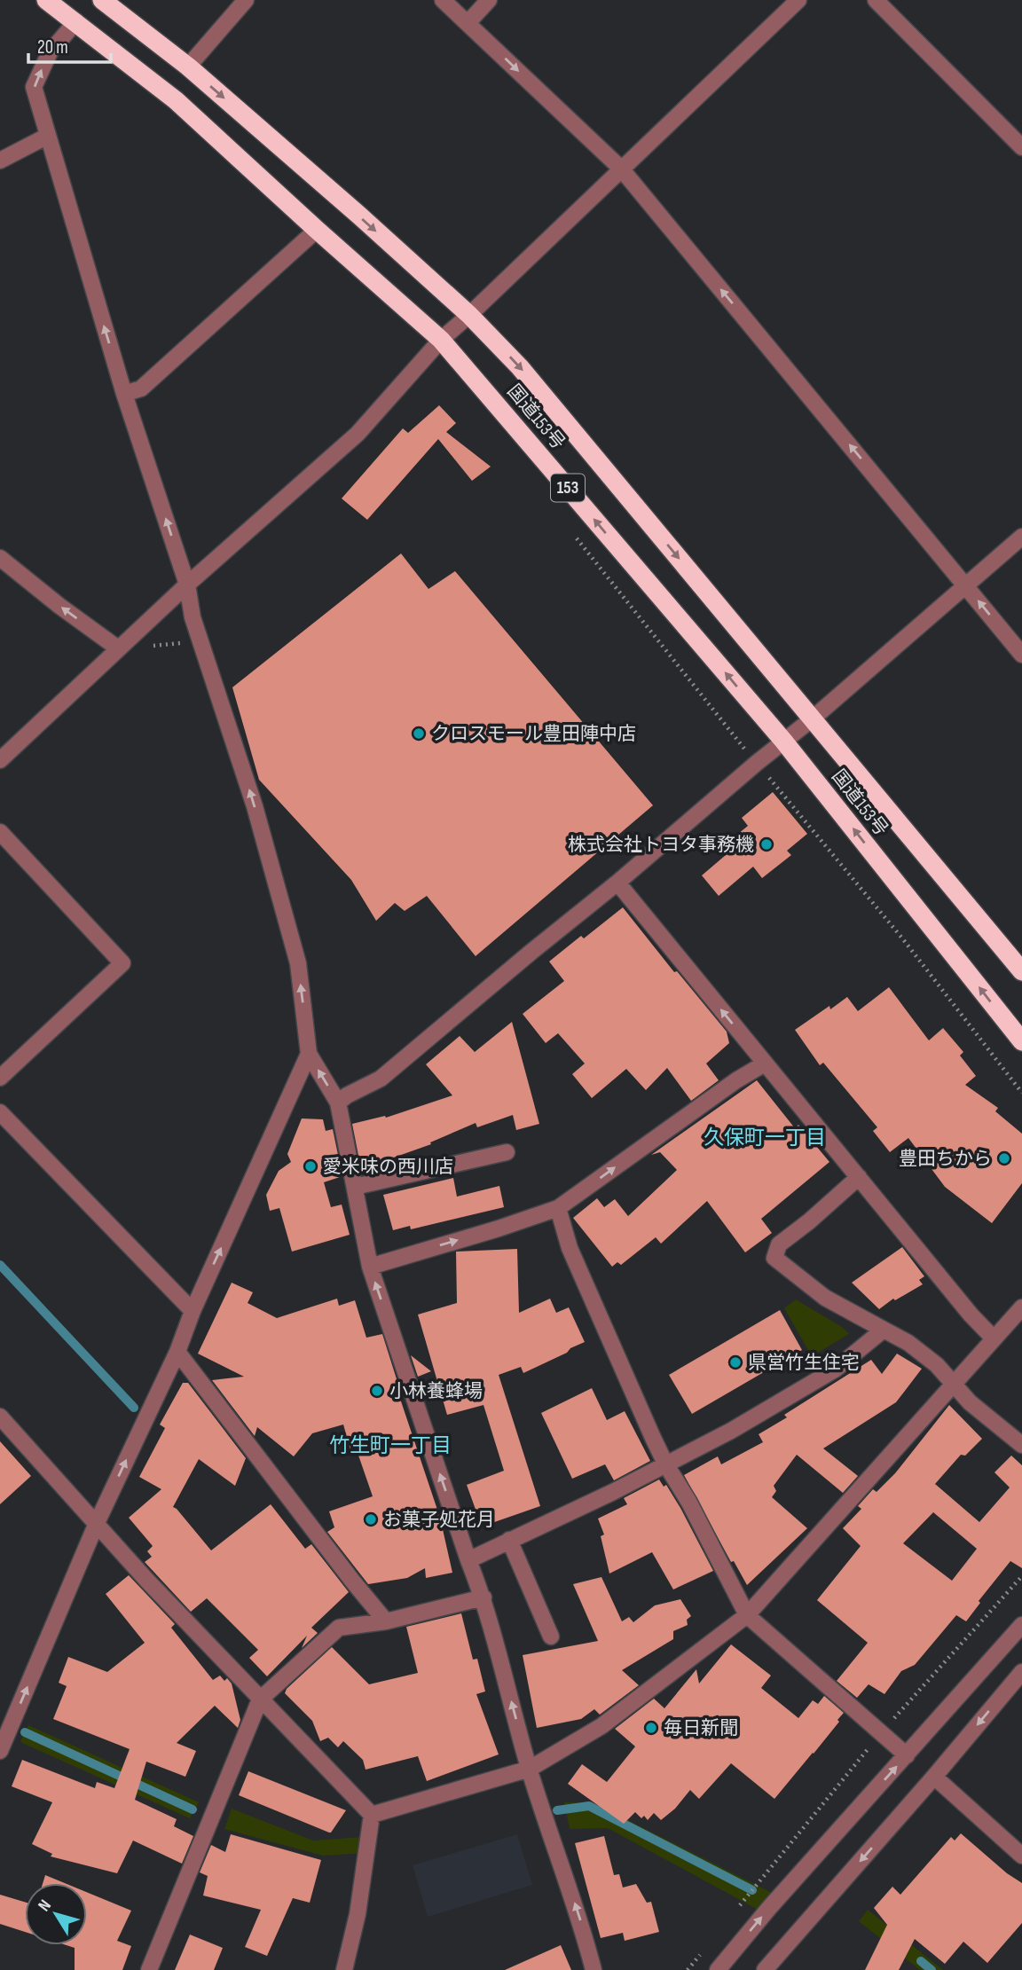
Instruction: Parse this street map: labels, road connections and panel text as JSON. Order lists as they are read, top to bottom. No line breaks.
{"streets":{"highway":["国道153号","153"]},"districts":["久保町一丁目","竹生町一丁目"],"places":["クロスモール豊田陣中店","株式会社トヨタ事務機","豊田ちから","愛米味の西川店","県営竹生住宅","小林養蜂場","お菓子処花月","毎日新聞"],"scale_bar":"20 m","north":"top left"}
